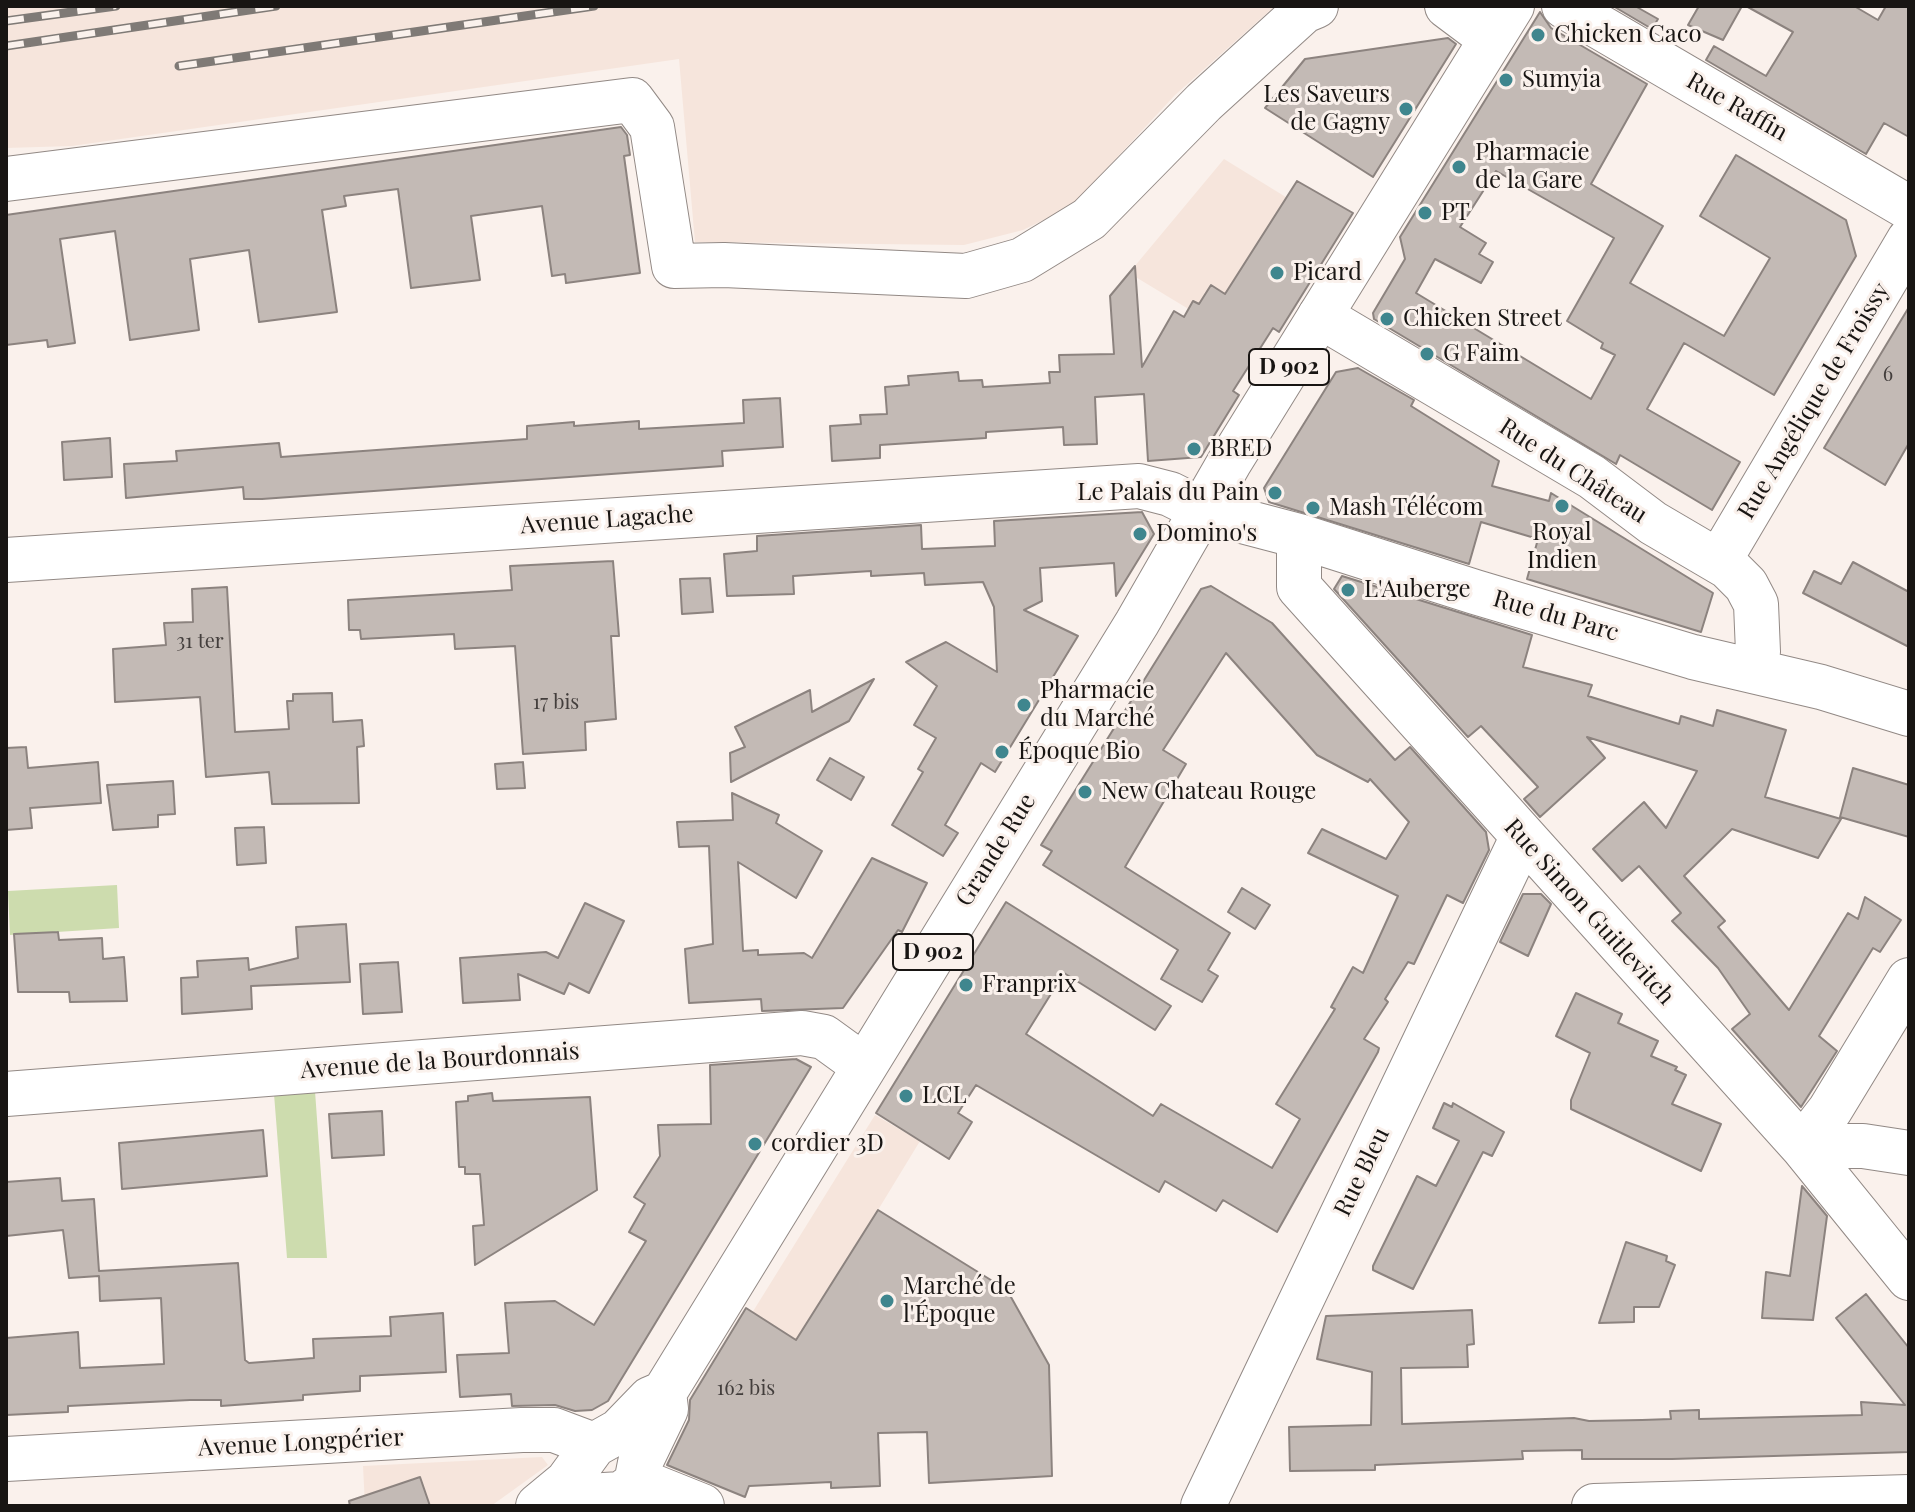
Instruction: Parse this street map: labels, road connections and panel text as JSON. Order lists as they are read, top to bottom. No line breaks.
{"streets":{"street":["Rue Raffin","D 902","Rue Angélique de Froissy","Rue du Château","Avenue Lagache","Rue du Parc","Grande Rue","Rue Simon Guitlevitch","Avenue de la Bourdonnais","Rue Bleu","Avenue Longpérier"]},"crossings":[["Rue Angélique de Froissy","Rue du Château"],["Rue du Château","Rue du Parc"],["Rue du Château","Grande Rue"],["Avenue Lagache","Rue du Parc"],["Avenue Lagache","Grande Rue"],["Rue du Parc","Grande Rue"],["Rue du Parc","Rue Simon Guitlevitch"],["Grande Rue","Avenue de la Bourdonnais"],["Grande Rue","Avenue Longpérier"],["Rue Simon Guitlevitch","Rue Bleu"]],"places":["Chicken Caco","Sumyia","Les Saveurs de Gagny","Pharmacie de la Gare","PT","Picard","Chicken Street","G Faim","BRED","Le Palais du Pain","Royal Indien","Mash Télécom","Domino's","L'Auberge","Pharmacie du Marché","Époque Bio","New Chateau Rouge","Franprix","LCL","cordier 3D","Marché de l'Époque"],"house_numbers":["6","31 ter","17 bis","162 bis"]}
